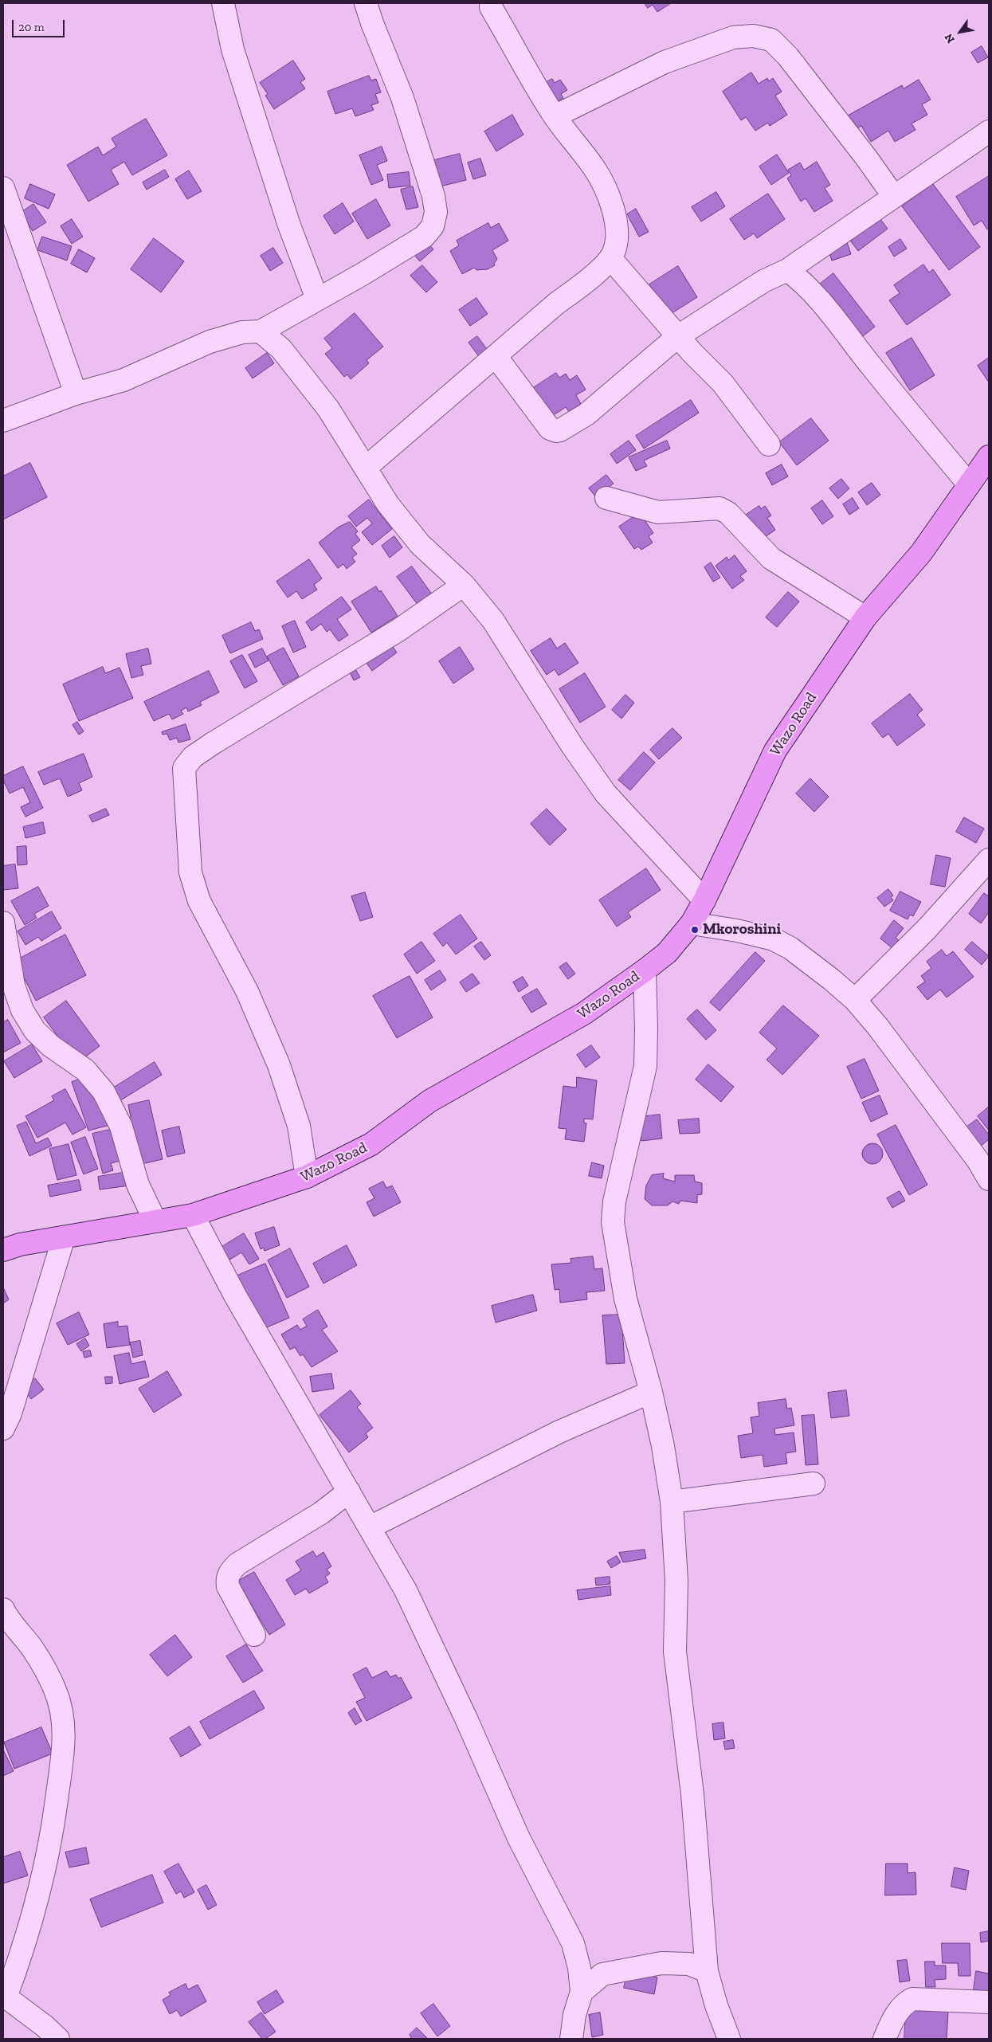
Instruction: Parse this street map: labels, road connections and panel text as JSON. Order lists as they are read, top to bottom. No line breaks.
{"streets":{"main road":["Wazo Road"]},"places":["Mkoroshini"],"scale_bar":"20 m","north":"bottom left"}
